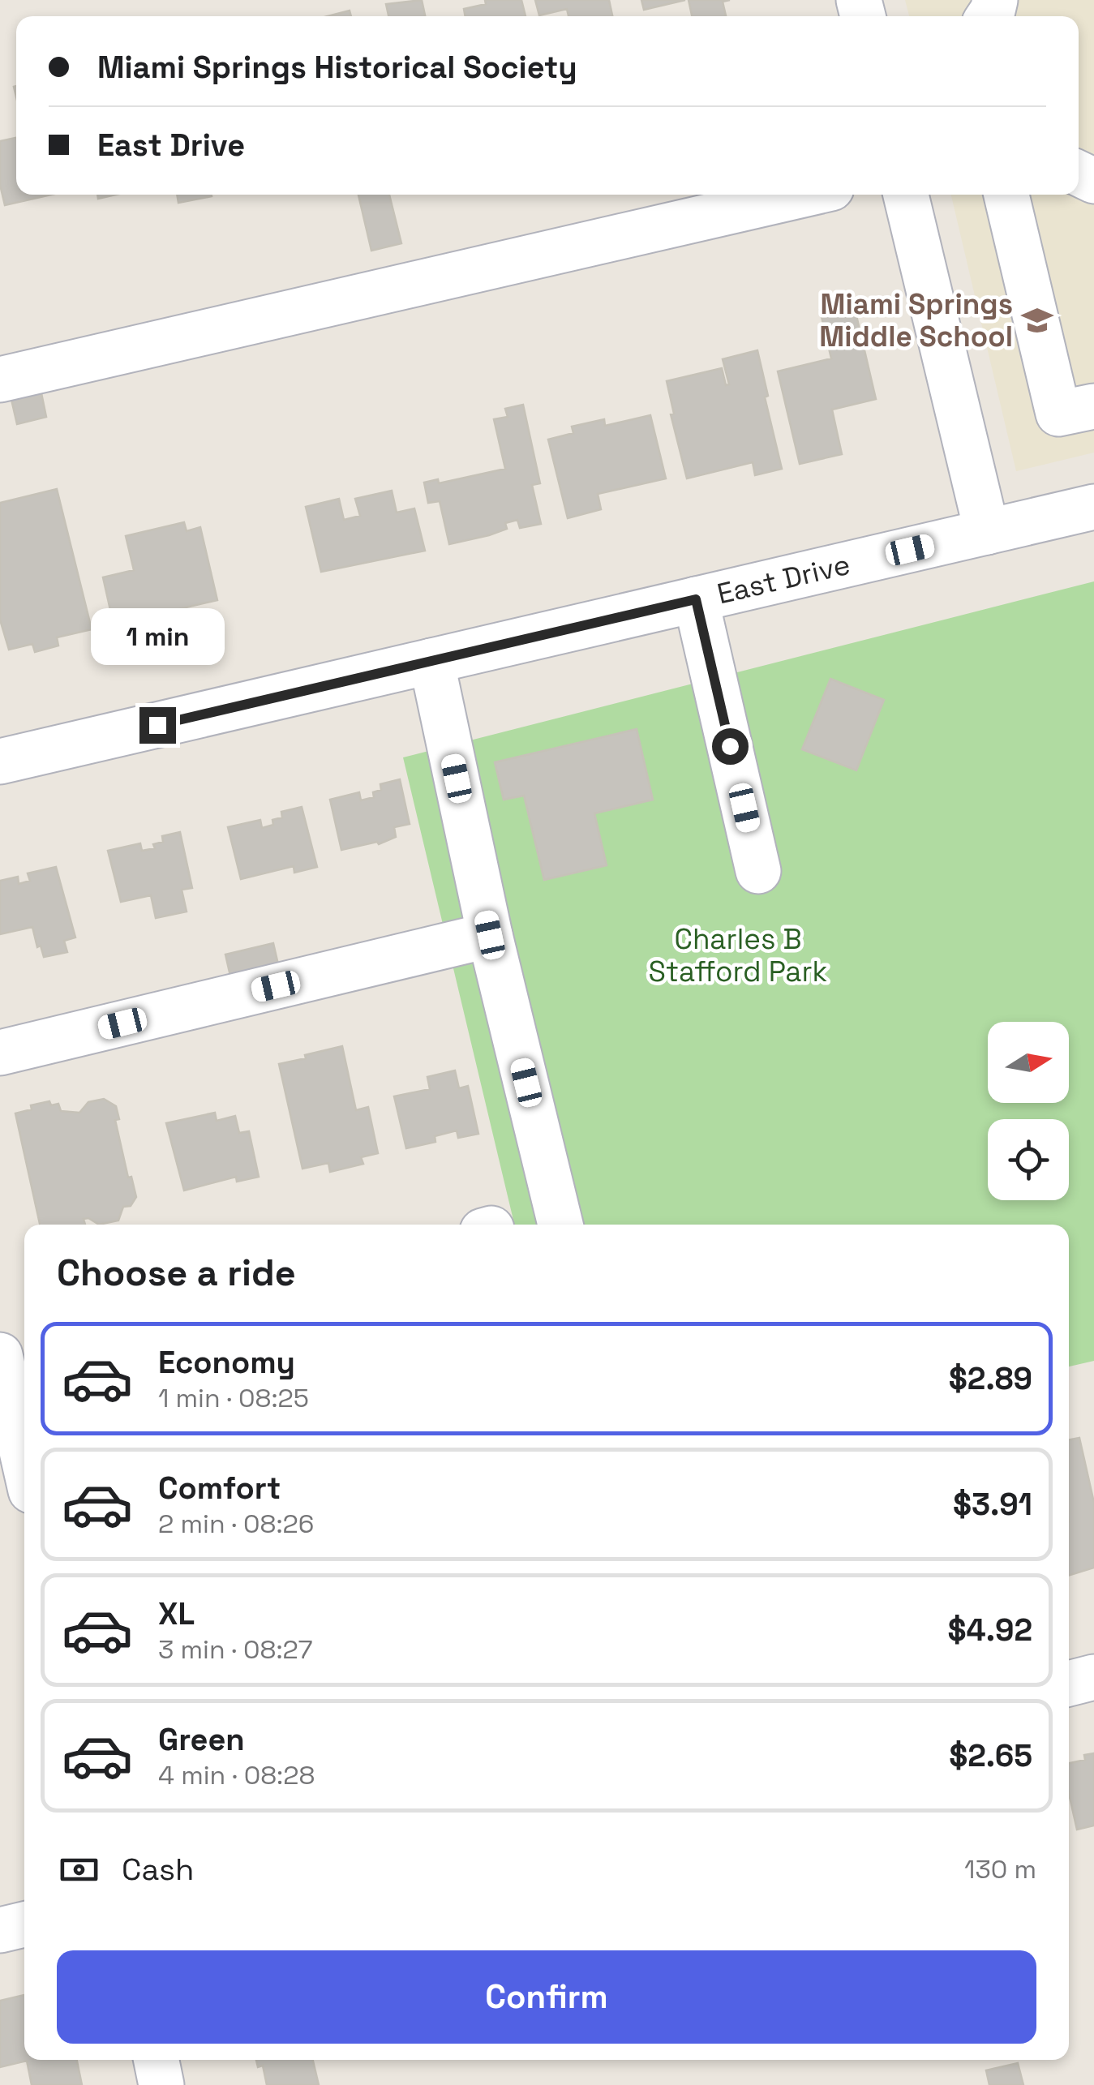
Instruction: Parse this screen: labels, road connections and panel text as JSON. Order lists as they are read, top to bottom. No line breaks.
{"streets":{"street":["East Drive"]},"parks":["Charles B Stafford Park"],"places":{"school or university":["Miami Springs Middle School"]},"north":"right","page":{"banner":["Miami Springs Historical Society","East Drive"],"bubble":"1 min","heading":"Choose a ride","list":[{"name":"Economy","note":"1 min · 08:25","value":"$2.89"},{"name":"Comfort","note":"2 min · 08:26","value":"$3.91"},{"name":"XL","note":"3 min · 08:27","value":"$4.92"},{"name":"Green","note":"4 min · 08:28","value":"$2.65"}],"pay":["Cash","130 m"],"buttons":"Confirm"}}
